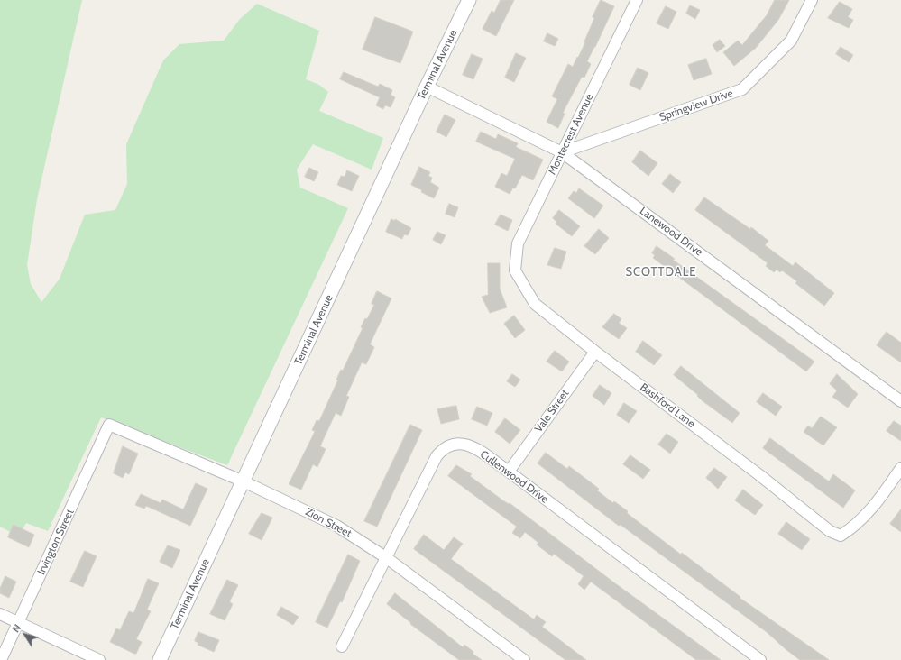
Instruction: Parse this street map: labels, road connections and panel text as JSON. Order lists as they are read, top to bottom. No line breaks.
{"streets":{"street":["Terminal Avenue","Springview Drive","Montecrest Avenue","Lanewood Drive","Bashford Lane","Vale Street","Cullenwood Drive","Zion Street","Irvington Street"]},"crossings":[["Terminal Avenue","Lanewood Drive"],["Terminal Avenue","Zion Street"],["Springview Drive","Montecrest Avenue"],["Springview Drive","Lanewood Drive"],["Montecrest Avenue","Lanewood Drive"],["Montecrest Avenue","Bashford Lane"],["Bashford Lane","Vale Street"],["Vale Street","Cullenwood Drive"],["Cullenwood Drive","Zion Street"],["Zion Street","Irvington Street"]],"districts":["SCOTTDALE"],"north":"top left"}
